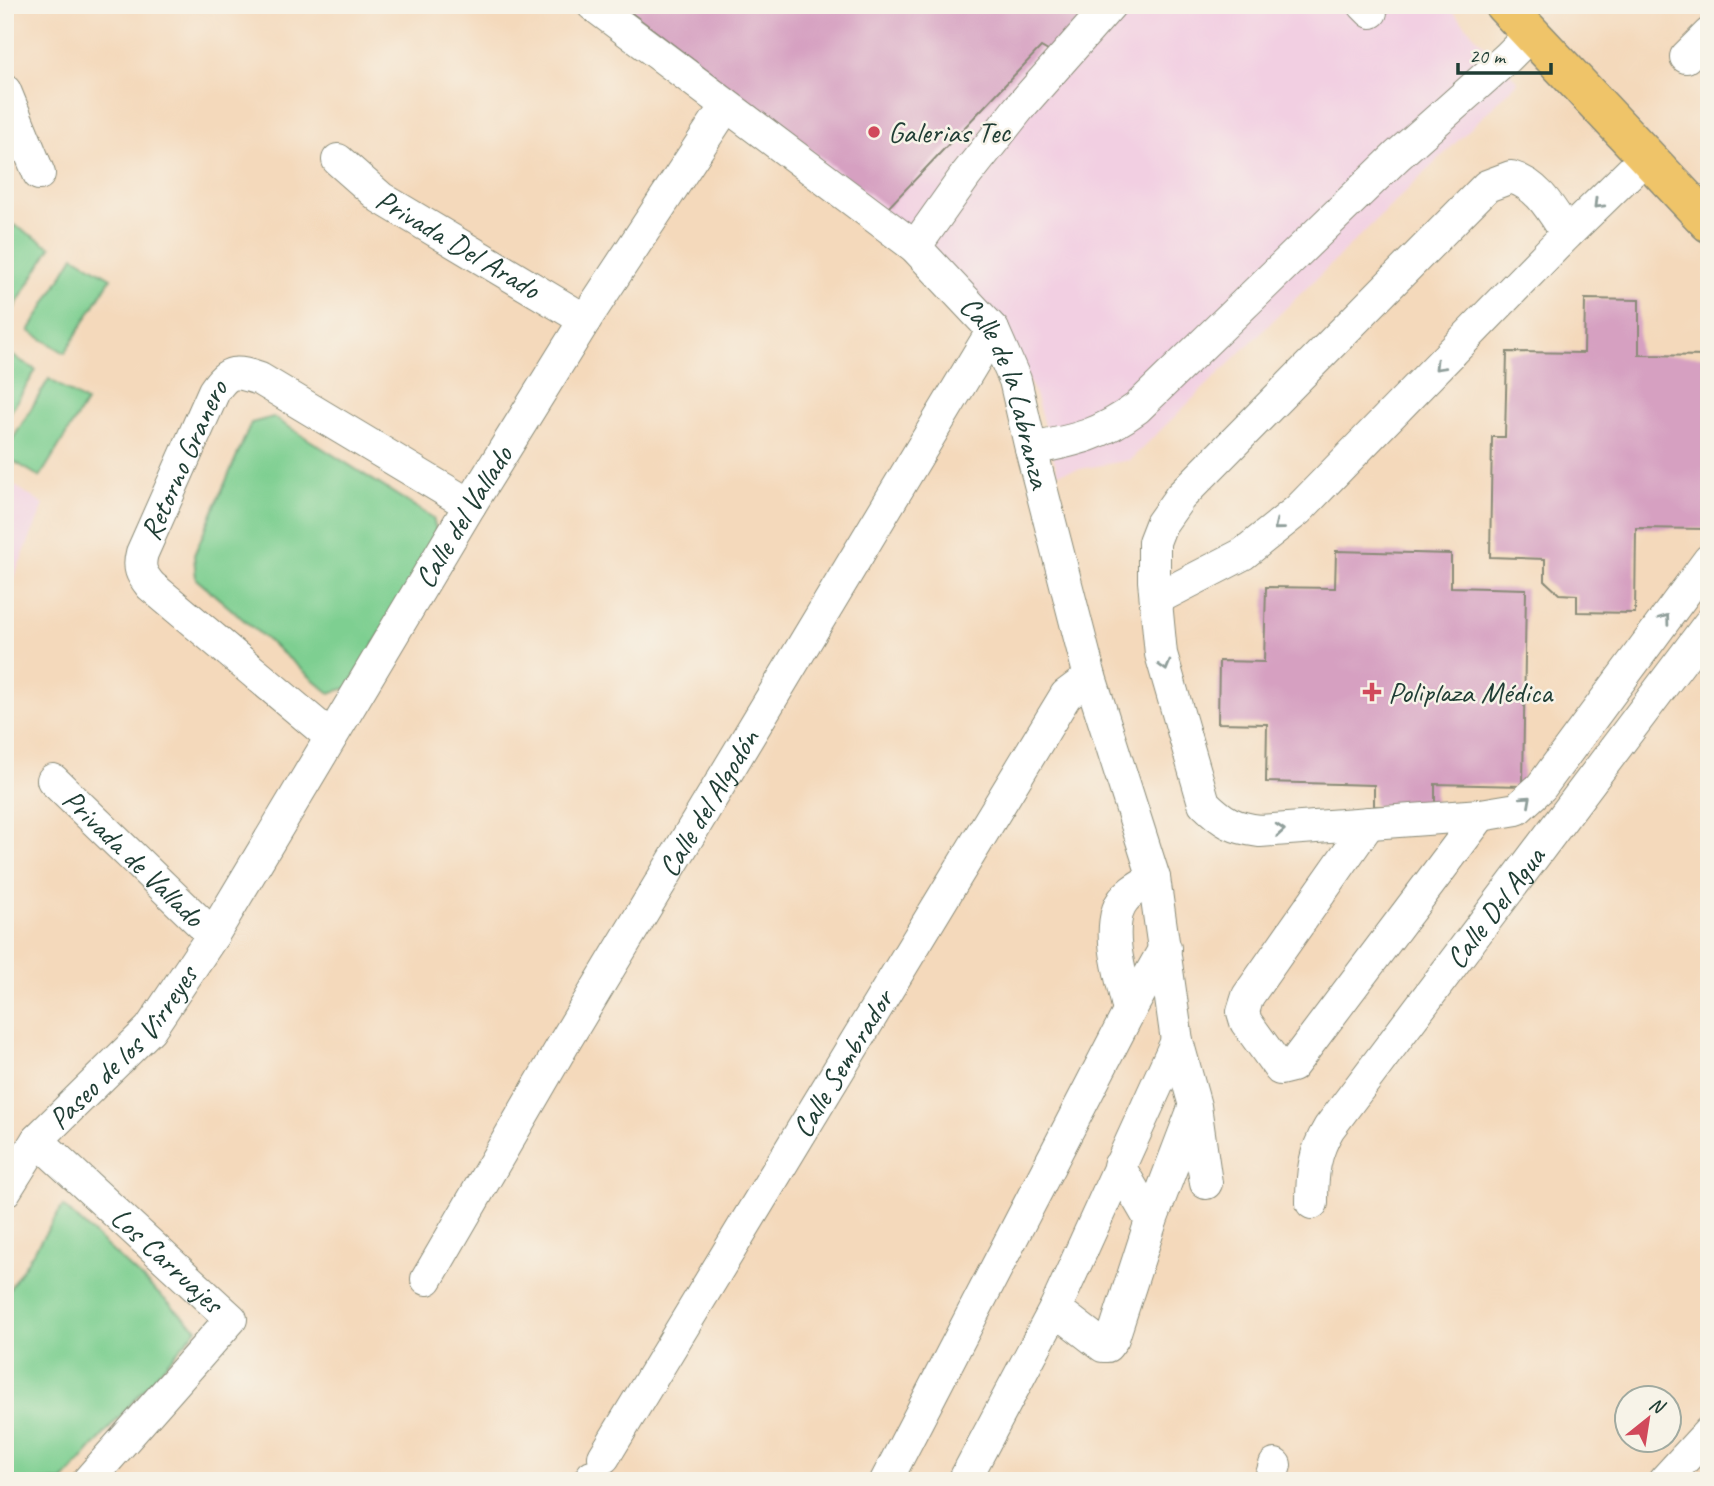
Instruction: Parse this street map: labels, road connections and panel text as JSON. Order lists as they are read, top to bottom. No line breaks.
{"streets":{"street":["Privada Del Arado","Calle de la Labranza","Retorno Granero","Calle del Vallado","Calle del Algodón","Privada de Vallado","Calle Del Agua","Paseo de los Virreyes","Calle Sembrador","Los Carruajes"]},"crossings":[["Privada Del Arado","Calle del Vallado"],["Calle de la Labranza","Calle del Vallado"],["Calle de la Labranza","Calle del Algodón"],["Calle de la Labranza","Calle Sembrador"],["Retorno Granero","Calle del Vallado"],["Calle del Vallado","Privada de Vallado"],["Calle del Vallado","Paseo de los Virreyes"],["Privada de Vallado","Paseo de los Virreyes"],["Paseo de los Virreyes","Los Carruajes"]],"places":{"other":["Galerias Tec"],"health":["Poliplaza Médica"]},"scale_bar":"20 m","north":"top right"}
